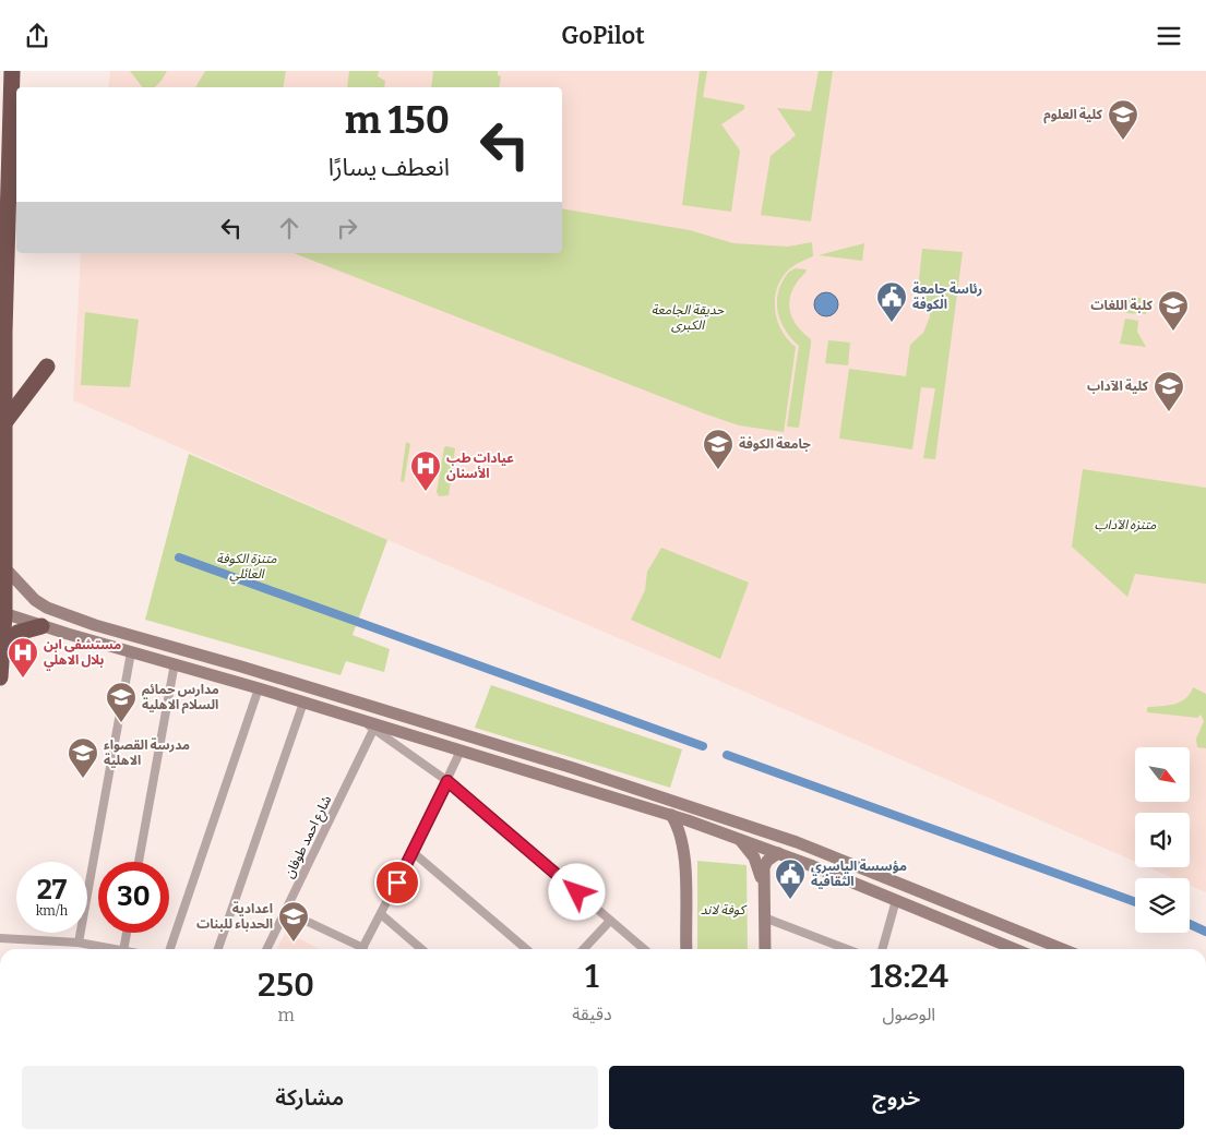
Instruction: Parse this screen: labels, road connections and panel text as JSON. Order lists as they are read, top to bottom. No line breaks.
{"streets":{"street":["شارع احمد طوفان"]},"parks":["حديقة الجامعة الكبرى","متنزه الآداب","متنزة الكوفة العائلي","كوفة لاند"],"places":{"school or university":["كلية العلوم","كلبة اللغات","كلية الآداب","جامعة الكوفة","مدارس حمائم السلام الاهلية","مدرسة القصواء الاهلية","اعدادية الحدباء للبنات"],"public building":["رئاسة جامعة الكوفة","مؤسسة الياسري الثقافية"],"hospital":["عيادات طب الأسنان","مستشفى ابن بلال الاهلي"]},"north":"bottom right","page":{"header":"GoPilot","turn":["150 m","انعطف يسارًا"],"speed":"27 km/h","limit":"30","eta":["18:24","الوصول","1","دقيقة","250","m"],"buttons":["خروج","مشاركة"]}}
